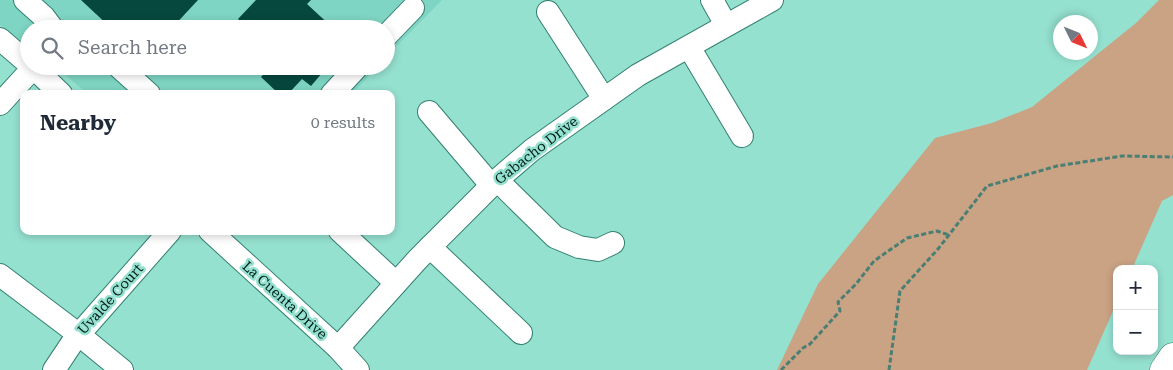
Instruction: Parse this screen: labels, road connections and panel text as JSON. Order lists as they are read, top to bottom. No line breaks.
{"streets":{"street":["Gabacho Drive","Uvalde Court","La Cuenta Drive"]},"crossings":[["Gabacho Drive","La Cuenta Drive"]],"north":"bottom right","page":{"search":"Search here","heading":["Nearby","0 results"],"map_buttons":["+","−"]}}
